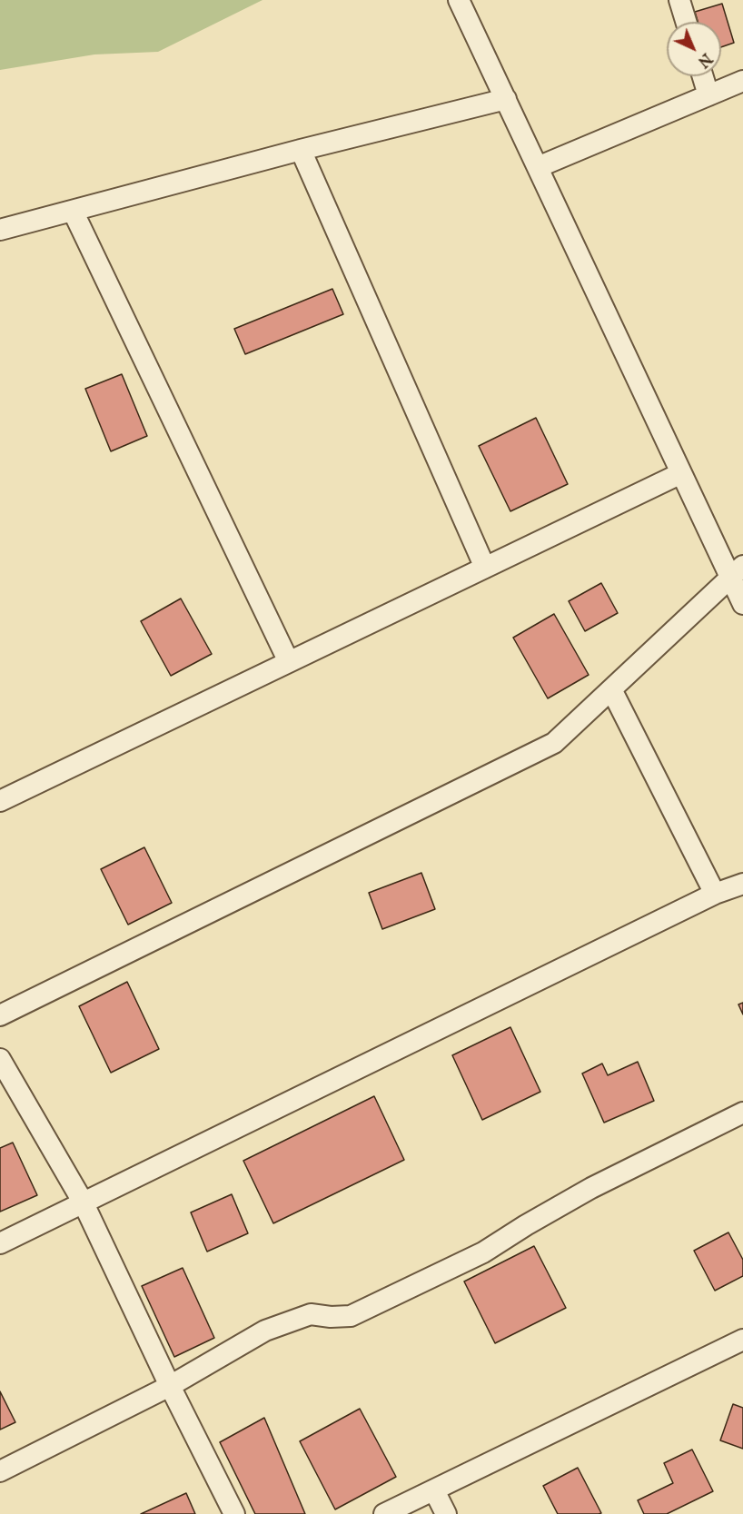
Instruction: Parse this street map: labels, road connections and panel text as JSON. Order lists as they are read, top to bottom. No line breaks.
{"north":"bottom right"}
